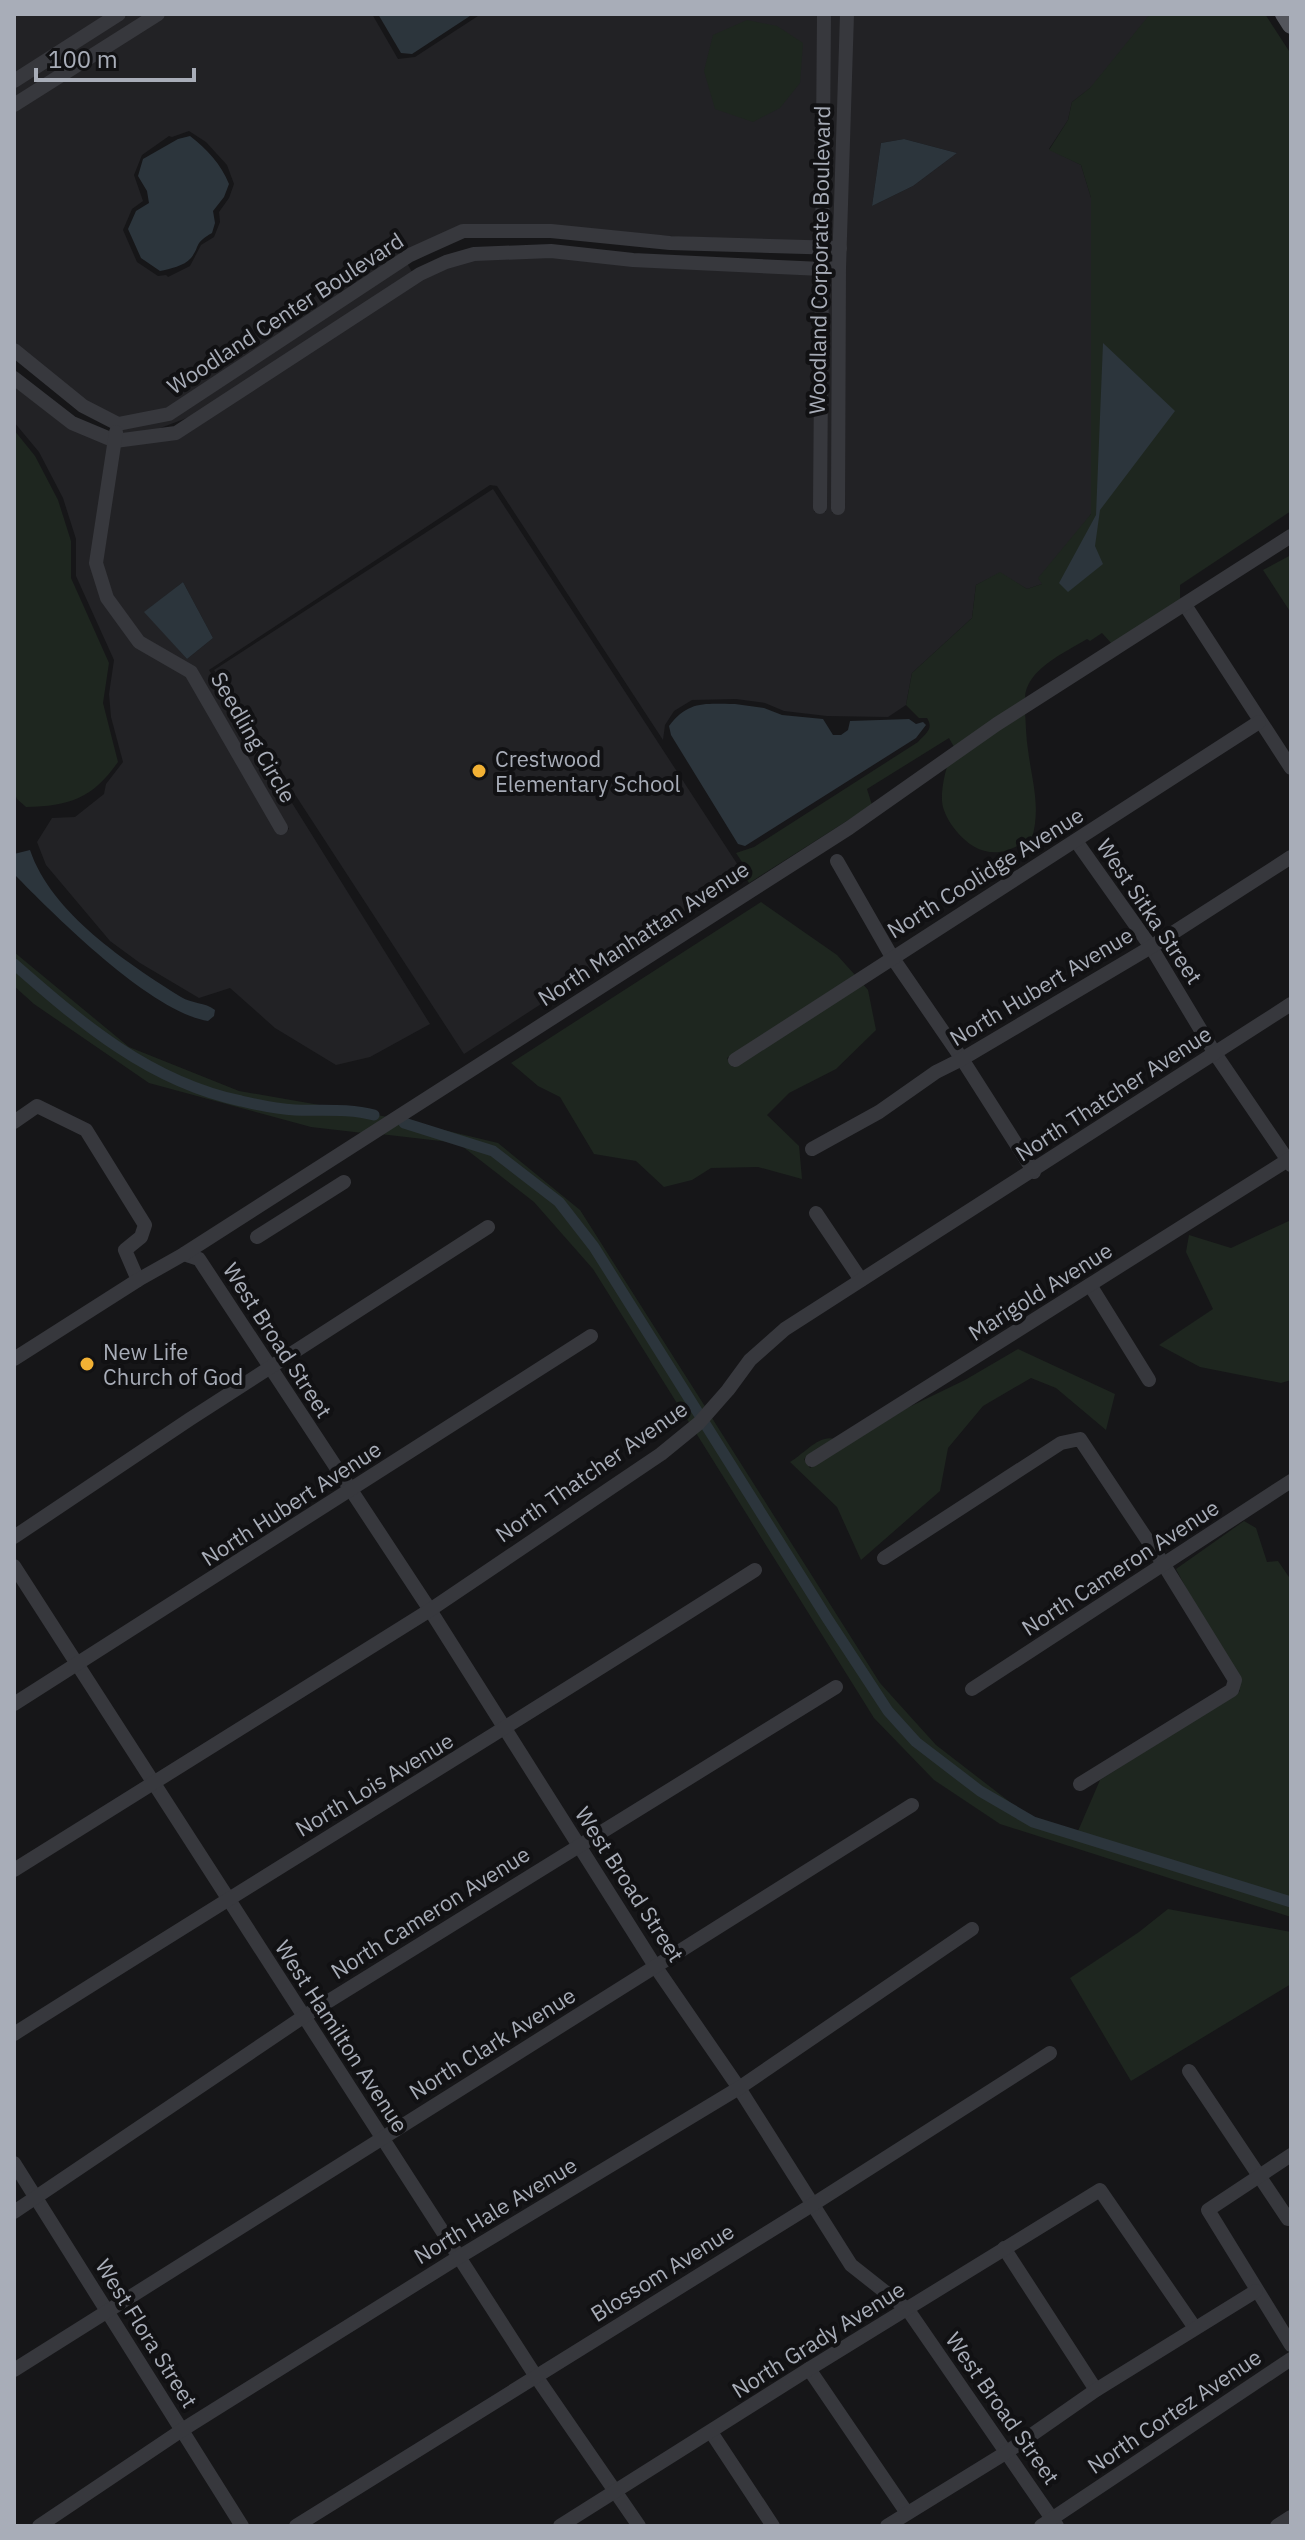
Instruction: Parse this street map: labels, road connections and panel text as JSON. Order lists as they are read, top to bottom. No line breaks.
{"streets":{"street":["Woodland Corporate Boulevard","Woodland Center Boulevard","Seedling Circle","North Coolidge Avenue","West Sitka Street","North Manhattan Avenue","North Hubert Avenue","North Thatcher Avenue","Marigold Avenue","West Broad Street","North Cameron Avenue","North Lois Avenue","West Hamilton Avenue","North Clark Avenue","North Hale Avenue","Blossom Avenue","West Flora Street","North Grady Avenue","North Cortez Avenue"]},"crossings":[["Woodland Corporate Boulevard","Woodland Center Boulevard"],["Woodland Center Boulevard","Seedling Circle"],["North Coolidge Avenue","West Sitka Street"],["West Sitka Street","North Hubert Avenue"],["West Sitka Street","North Thatcher Avenue"],["West Sitka Street","Marigold Avenue"],["North Manhattan Avenue","West Broad Street"],["North Hubert Avenue","West Broad Street"],["North Hubert Avenue","West Hamilton Avenue"],["North Thatcher Avenue","West Broad Street"],["North Thatcher Avenue","West Hamilton Avenue"],["West Broad Street","North Cameron Avenue"],["West Broad Street","North Lois Avenue"],["West Broad Street","North Clark Avenue"],["West Broad Street","North Hale Avenue"],["West Broad Street","Blossom Avenue"],["West Broad Street","North Grady Avenue"],["West Broad Street","North Cortez Avenue"],["North Cameron Avenue","West Hamilton Avenue"],["North Cameron Avenue","West Flora Street"],["North Lois Avenue","West Hamilton Avenue"],["West Hamilton Avenue","North Clark Avenue"],["West Hamilton Avenue","North Hale Avenue"],["West Hamilton Avenue","Blossom Avenue"],["West Hamilton Avenue","North Grady Avenue"],["North Clark Avenue","West Flora Street"],["North Hale Avenue","West Flora Street"]],"places":["Crestwood Elementary School","New Life Church of God"],"scale_bar":"100 m"}
